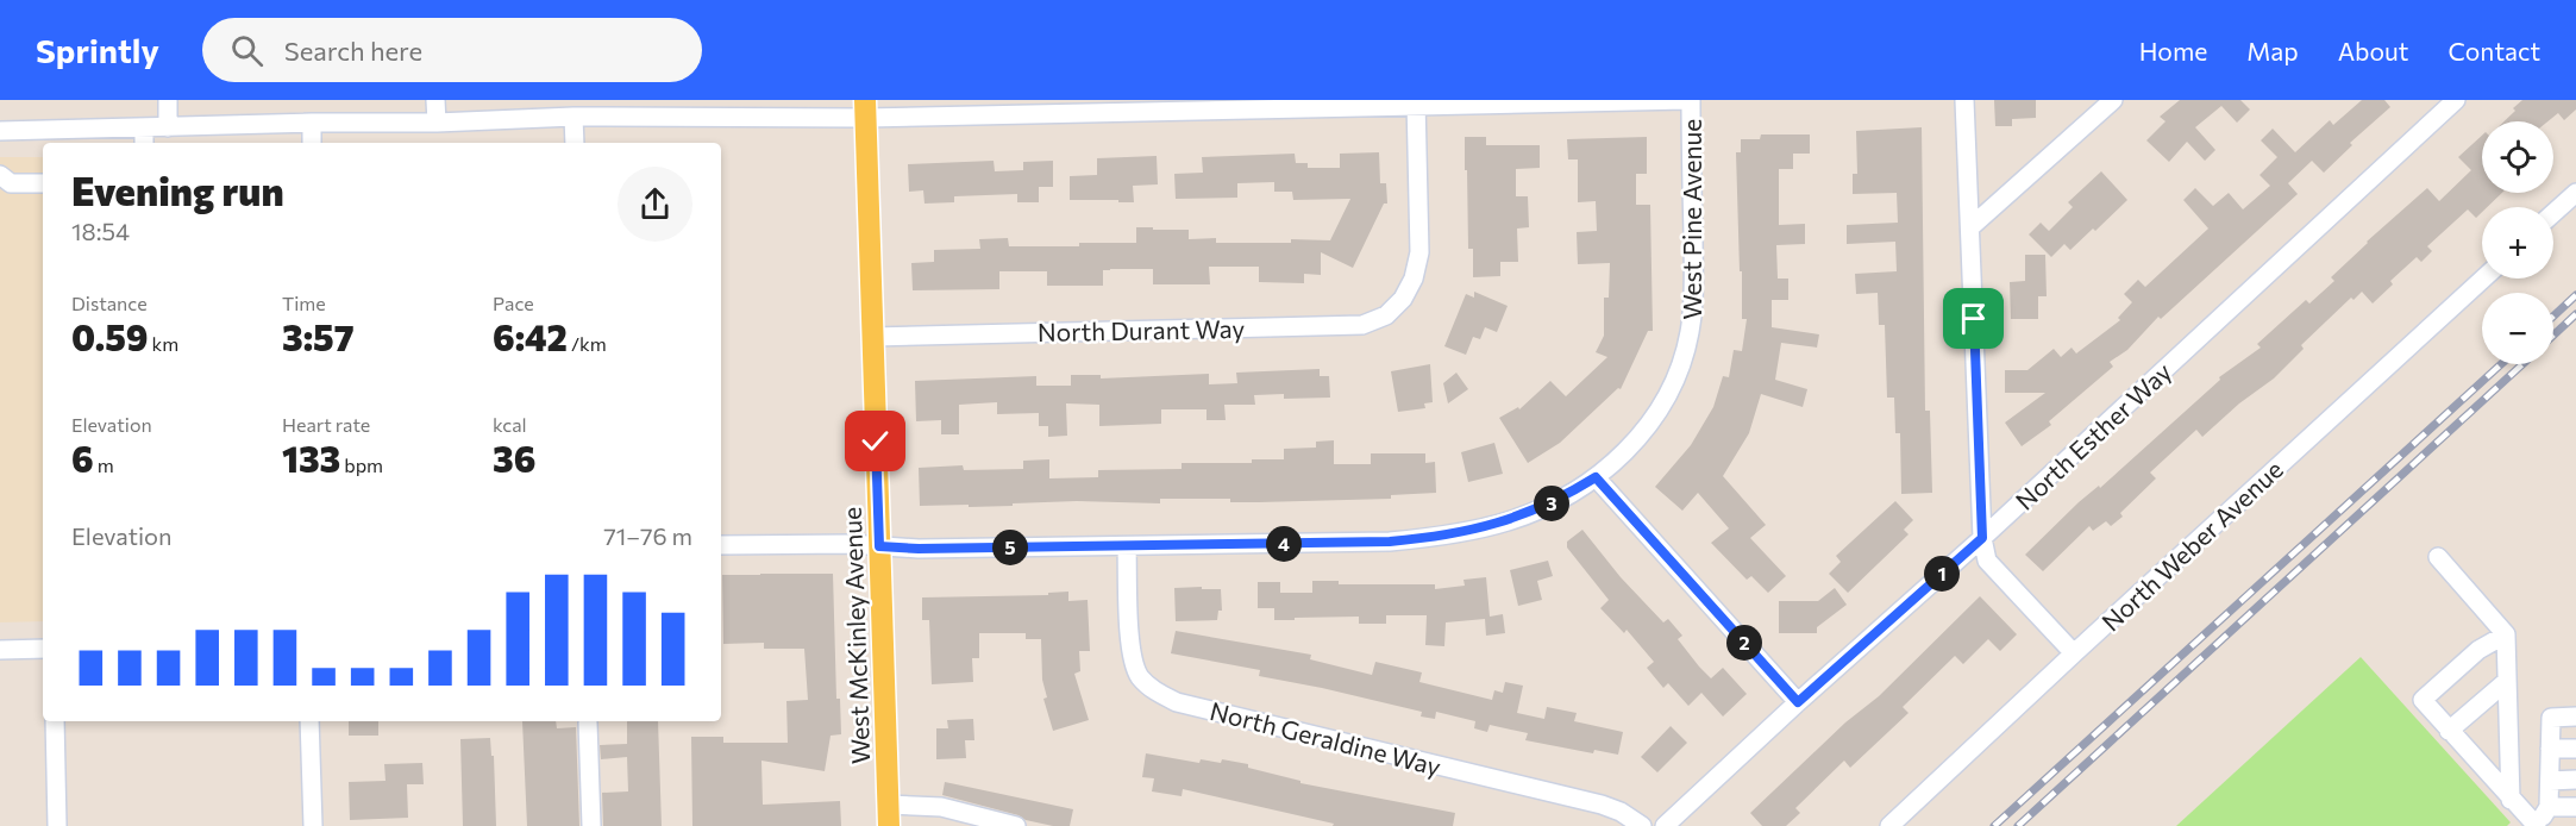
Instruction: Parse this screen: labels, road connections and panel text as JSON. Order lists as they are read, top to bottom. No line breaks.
{"streets":{"main road":["West McKinley Avenue"],"street":["West Pine Avenue","North Durant Way","North Esther Way","North Weber Avenue","North Geraldine Way"]},"crossings":[["West Pine Avenue","West McKinley Avenue"],["West Pine Avenue","North Geraldine Way"],["North Durant Way","West McKinley Avenue"]],"page":{"header":"Sprintly","search":"Search here","nav":["Home","Map","About","Contact"],"map_buttons":["+","−"],"heading":["Evening run","18:54"],"stats":[["Distance","0.59 km"],["Time","3:57"],["Pace","6:42 /km"],["Elevation","6 m"],["Heart rate","133 bpm"],["kcal","36"]],"pins":["3","4","5","1","2"],"chart":["Elevation","71–76 m"]}}
